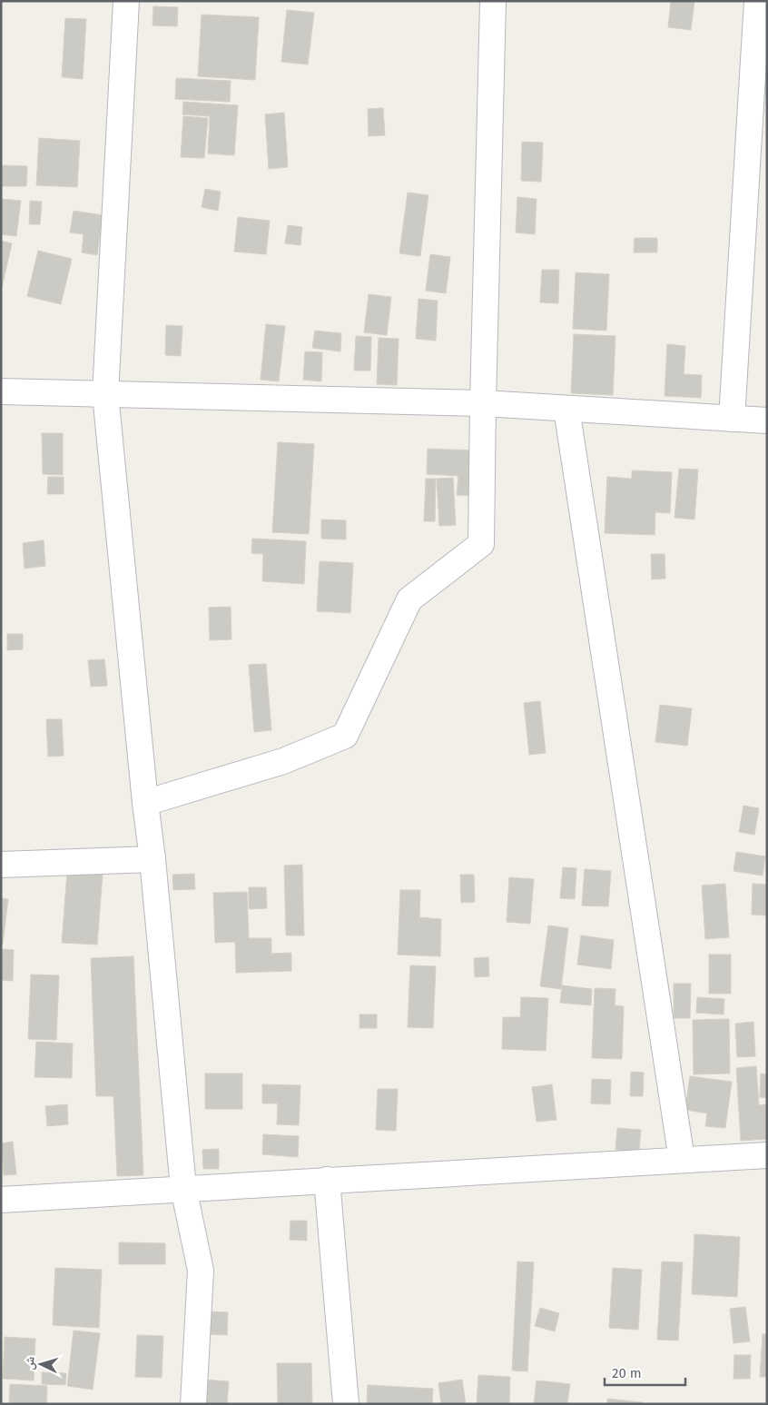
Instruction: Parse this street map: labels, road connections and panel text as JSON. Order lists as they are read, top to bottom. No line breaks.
{"scale_bar":"20 m","north":"left"}
